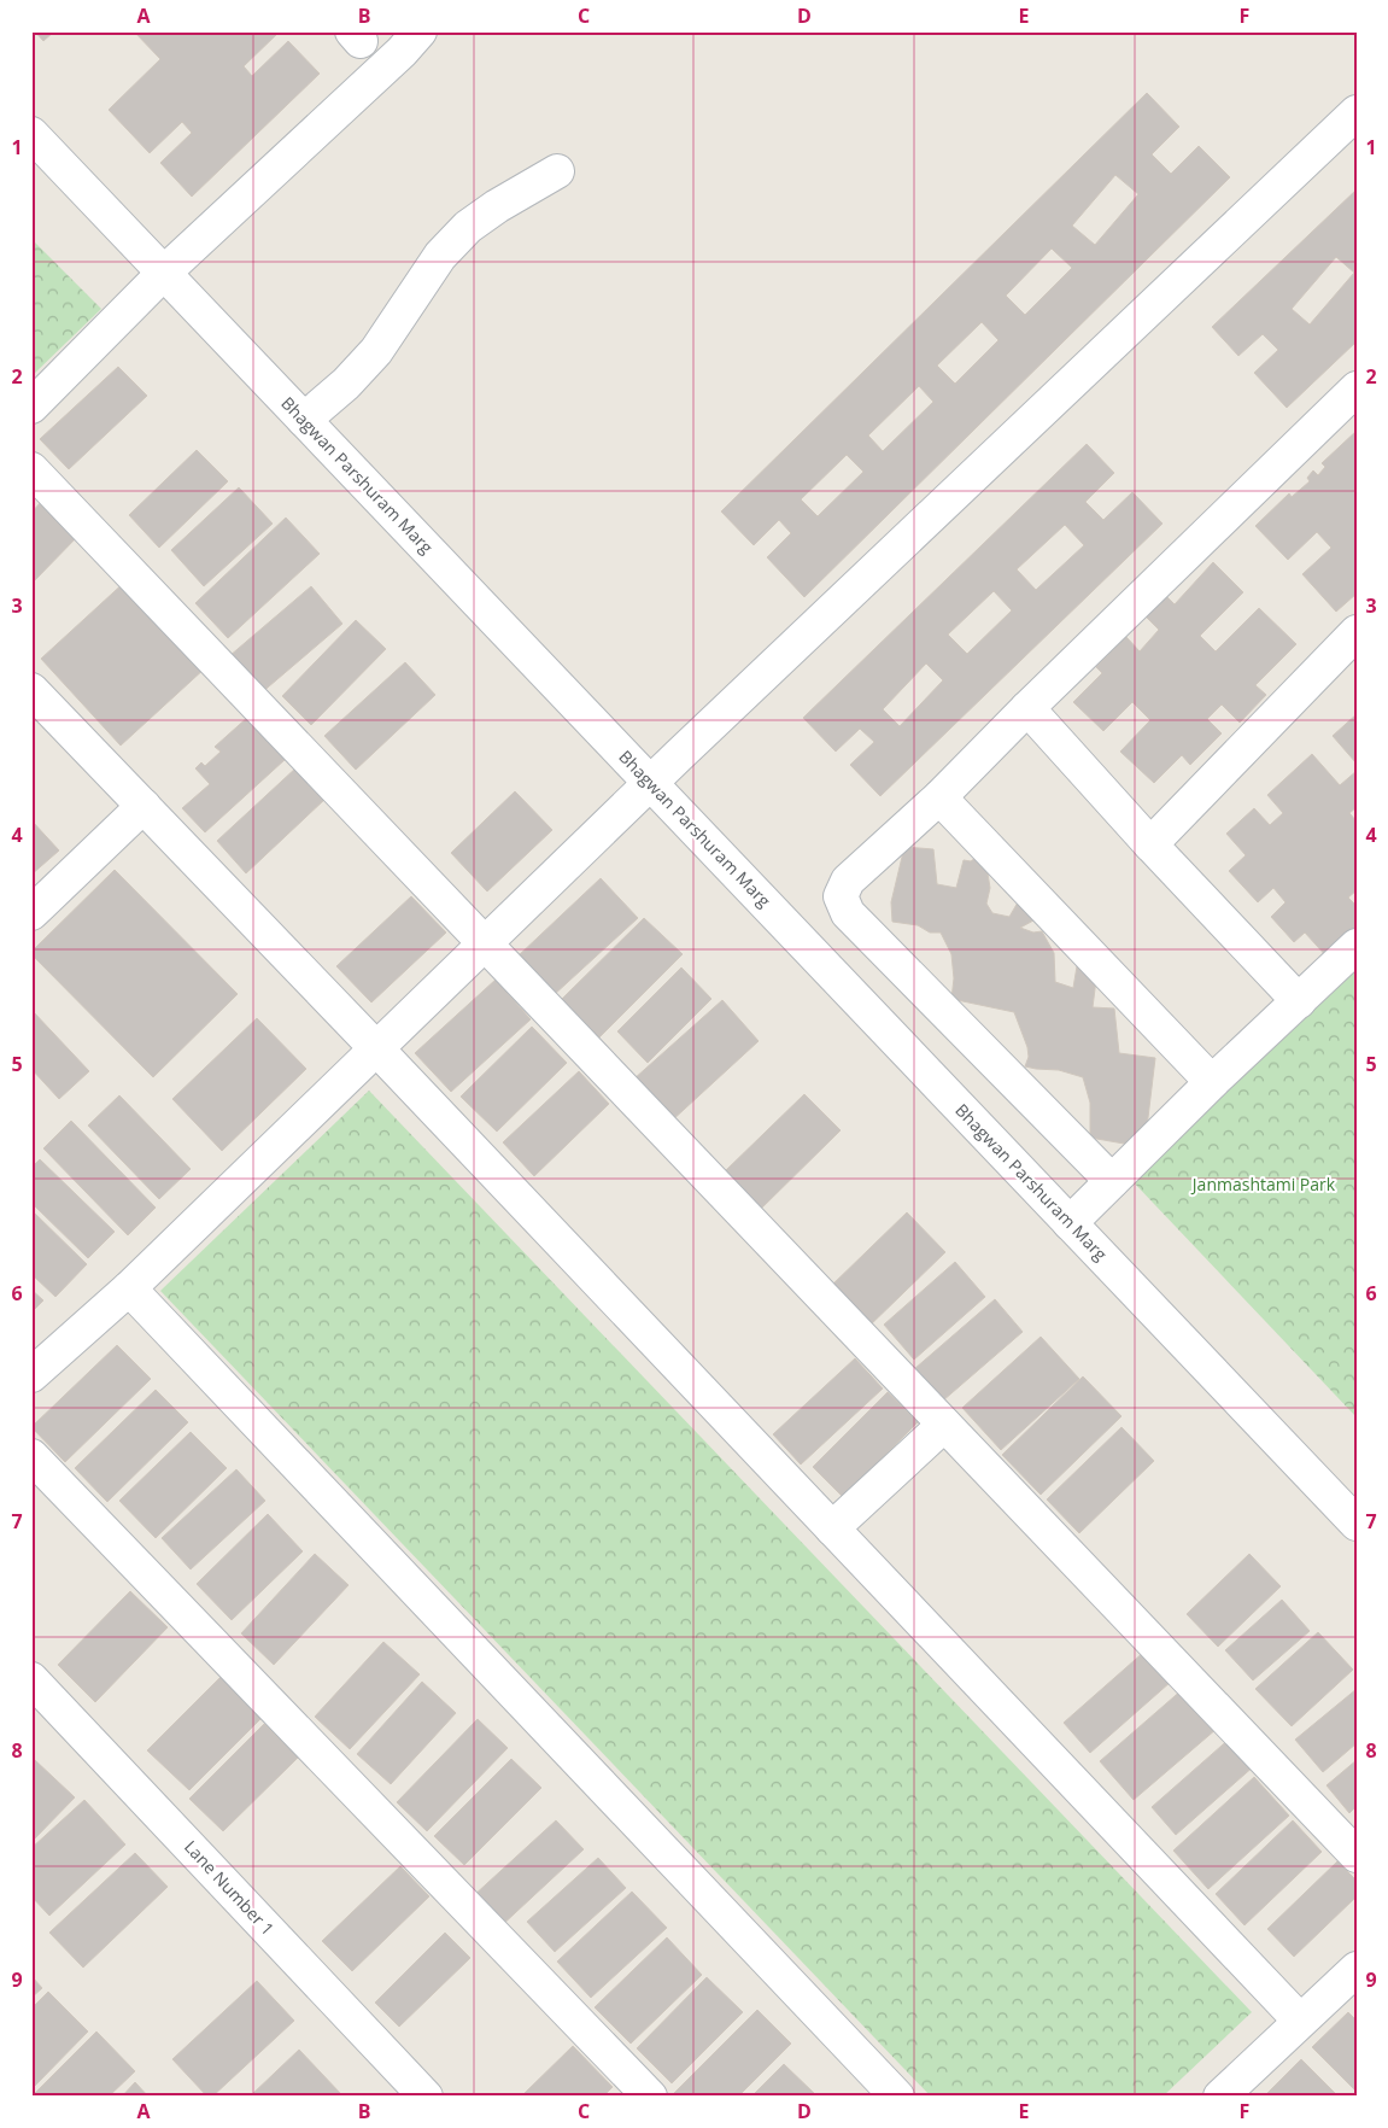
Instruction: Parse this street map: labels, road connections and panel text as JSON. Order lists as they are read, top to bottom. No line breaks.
{"streets":{"street":["Bhagwan Parshuram Marg","Lane Number 1"]},"parks":["Janmashtami Park"],"grid":{"columns":["A","B","C","D","E","F"],"rows":["1","2","3","4","5","6","7","8","9"]}}
